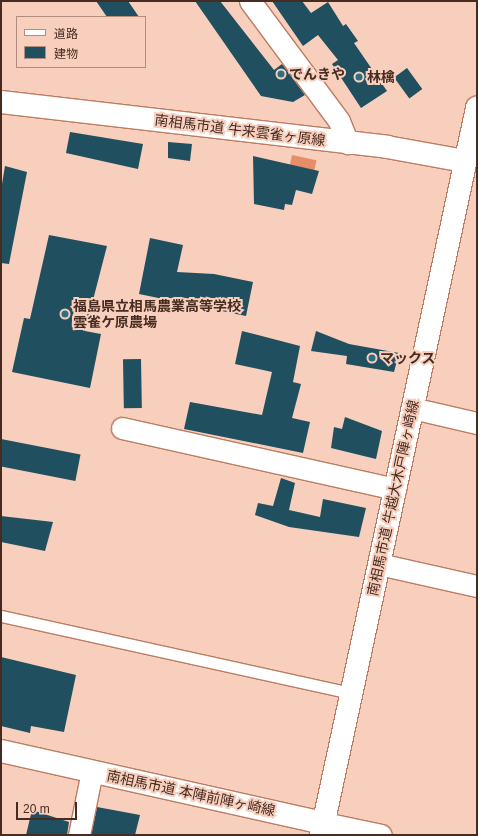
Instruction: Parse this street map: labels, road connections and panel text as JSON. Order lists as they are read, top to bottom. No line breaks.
{"streets":{"street":["南相馬市道 牛来雲雀ヶ原線","南相馬市道 牛越大木戸陣ヶ崎線","南相馬市道 本陣前陣ヶ崎線"]},"crossings":[["南相馬市道 牛来雲雀ヶ原線","南相馬市道 牛越大木戸陣ヶ崎線"],["南相馬市道 牛越大木戸陣ヶ崎線","南相馬市道 本陣前陣ヶ崎線"]],"places":["でんきや","林檎","福島県立相馬農業高等学校 雲雀ケ原農場","マックス"],"legend":["道路","建物"],"scale_bar":"20 m"}
